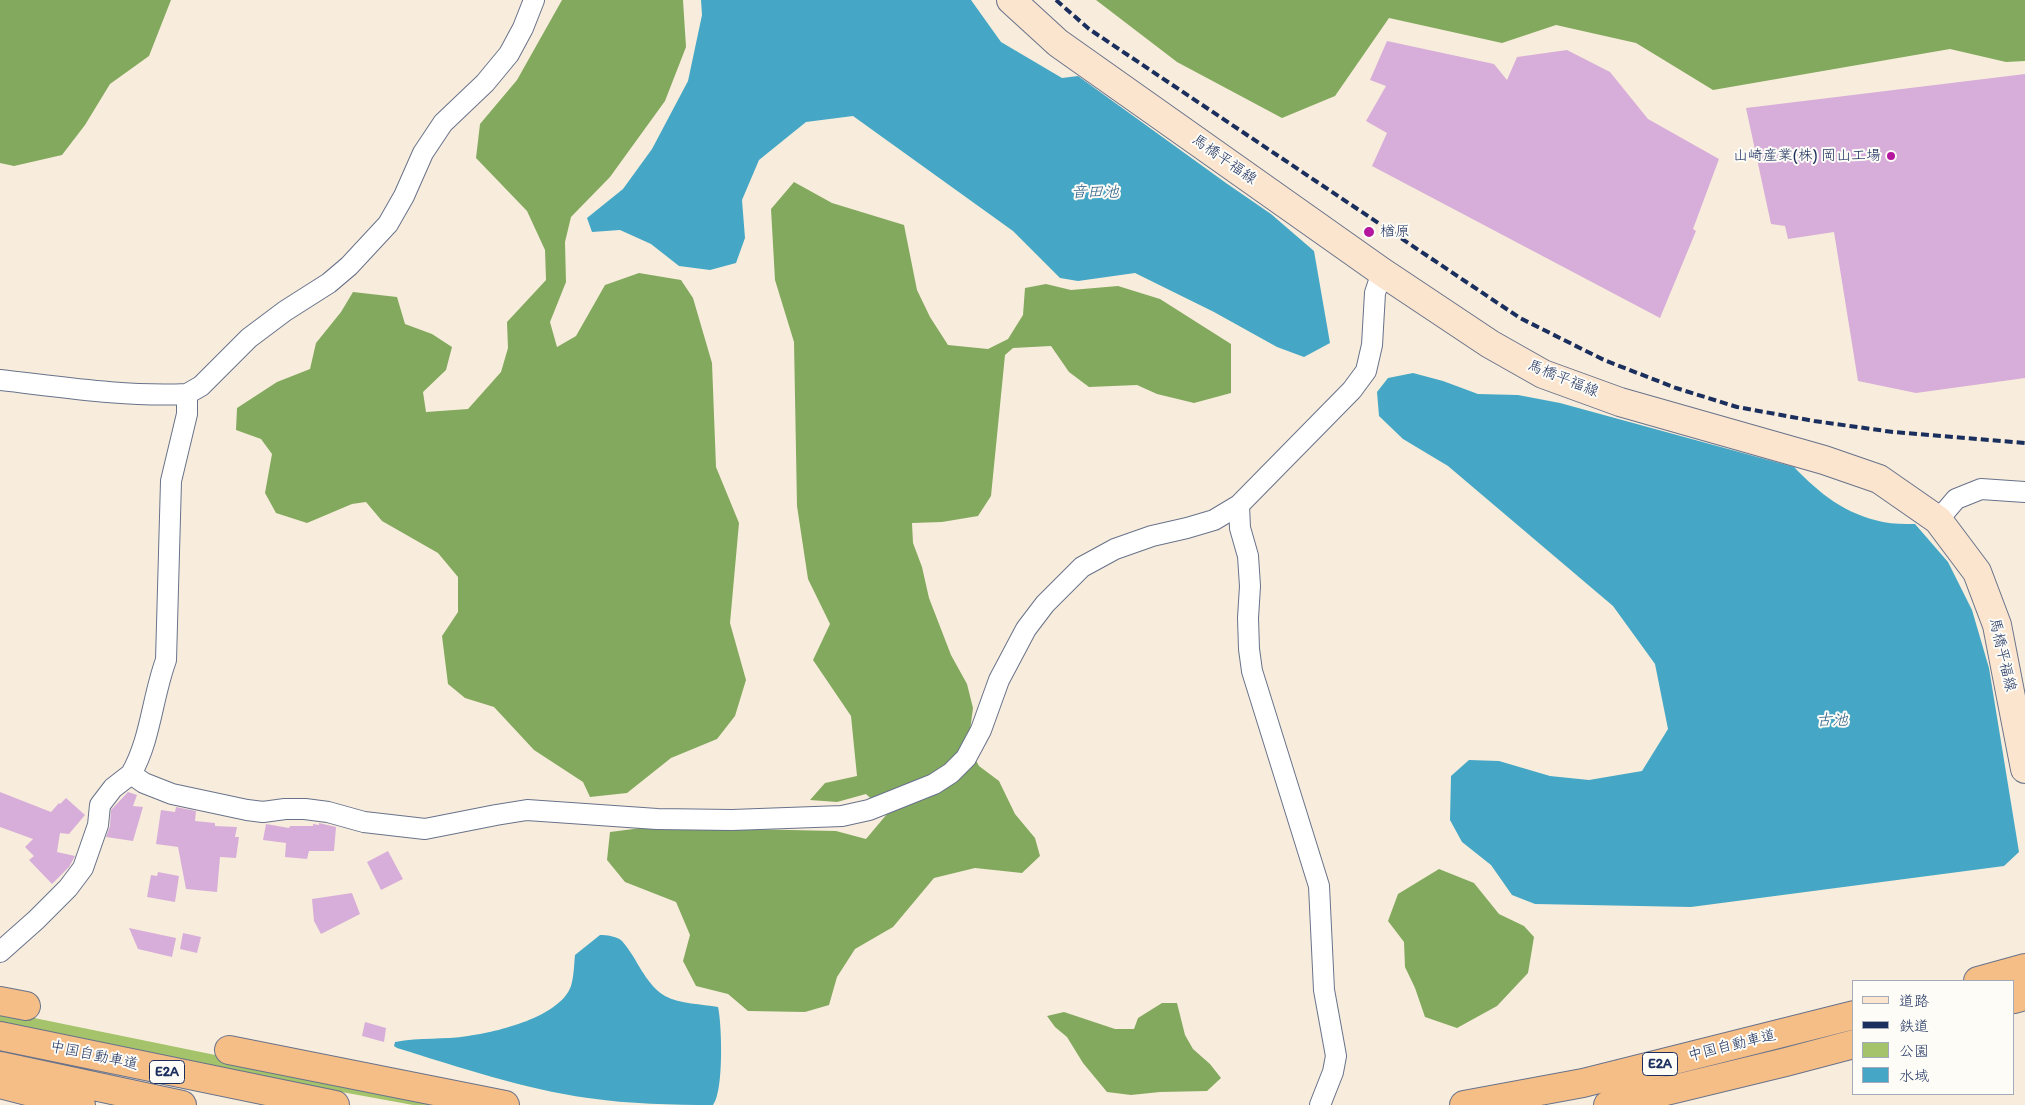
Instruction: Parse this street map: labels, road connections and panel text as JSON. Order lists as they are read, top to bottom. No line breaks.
{"streets":{"highway":["中国自動車道","E2A"],"main road":["馬橋平福線"]},"water":["音田池","古池"],"places":["山崎産業(株) 岡山工場","楢原"],"legend":["道路","鉄道","公園","水域"]}
